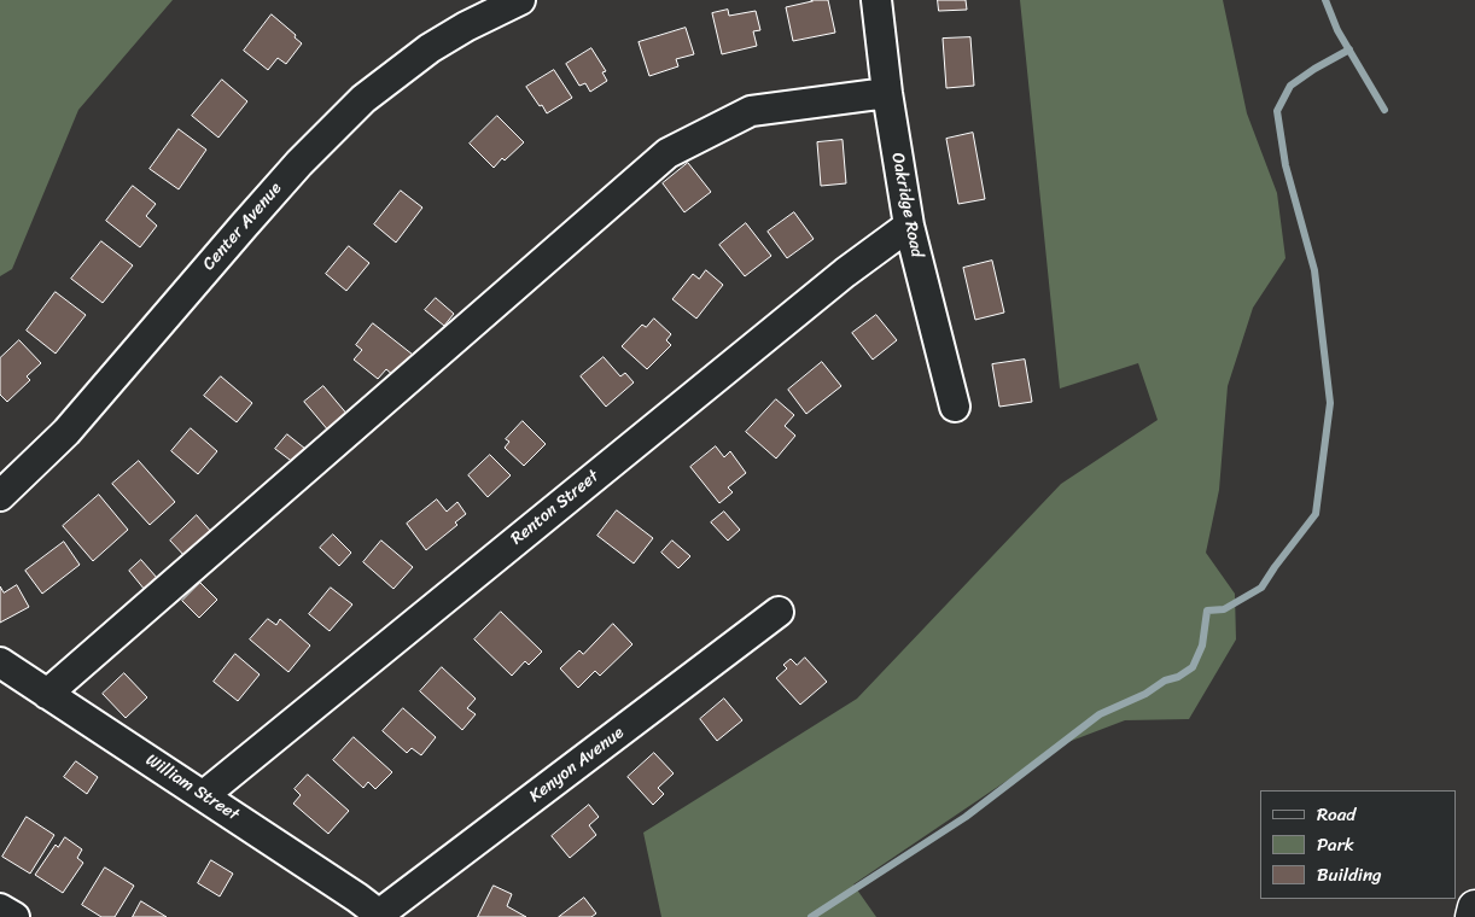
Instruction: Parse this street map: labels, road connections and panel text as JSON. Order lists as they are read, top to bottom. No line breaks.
{"streets":{"street":["Oakridge Road","Center Avenue","Renton Street","Kenyon Avenue","William Street"]},"crossings":[["Oakridge Road","Renton Street"],["Renton Street","William Street"],["Kenyon Avenue","William Street"]],"legend":["Road","Park","Building"]}
